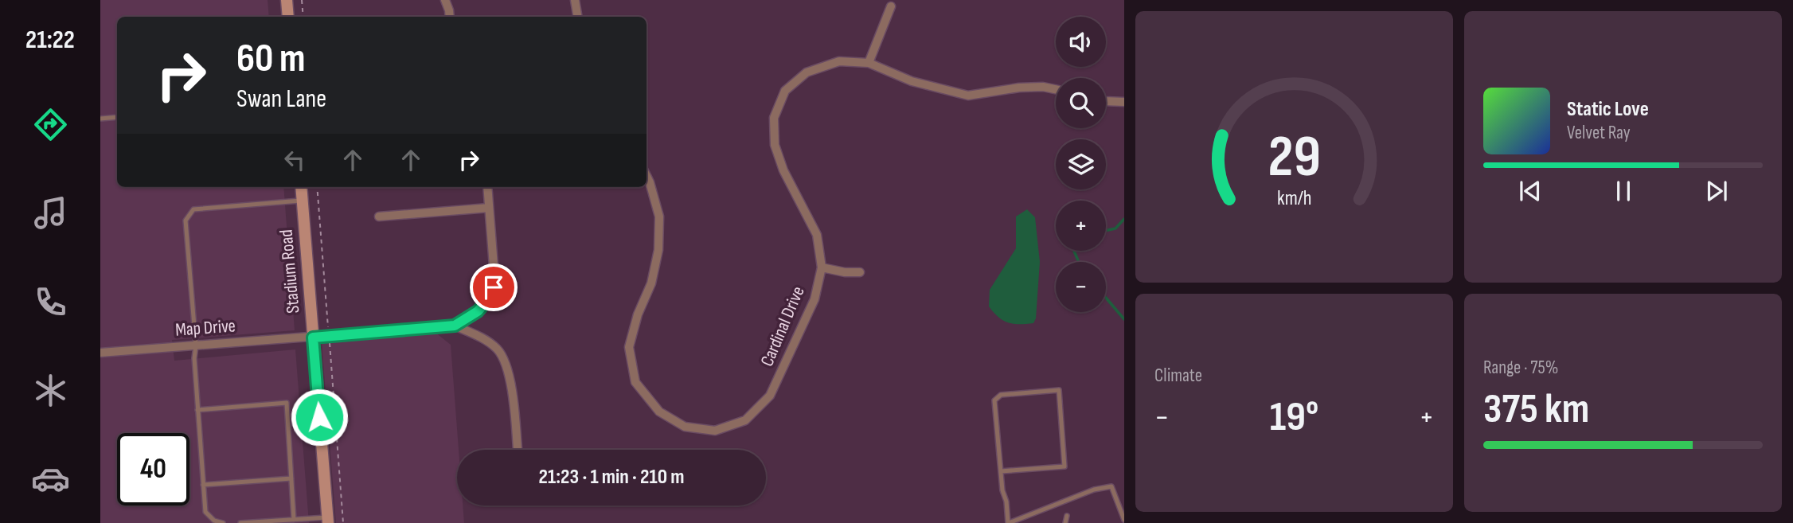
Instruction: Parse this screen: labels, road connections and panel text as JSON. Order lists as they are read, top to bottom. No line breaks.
{"streets":{"street":["Stadium Road","Cardinal Drive","Map Drive"]},"crossings":[["Stadium Road","Map Drive"]],"page":{"tabs":"21:22","map_buttons":["+","−"],"turn":["60 m","Swan Lane"],"song":["Static Love","Velvet Ray"],"tile":["Climate",["Range · 75%","375 km"]],"heat":["−","19°","+"],"limit":"40","trip":"21:23 · 1 min · 210 m","gauge":["29","km/h"]}}
